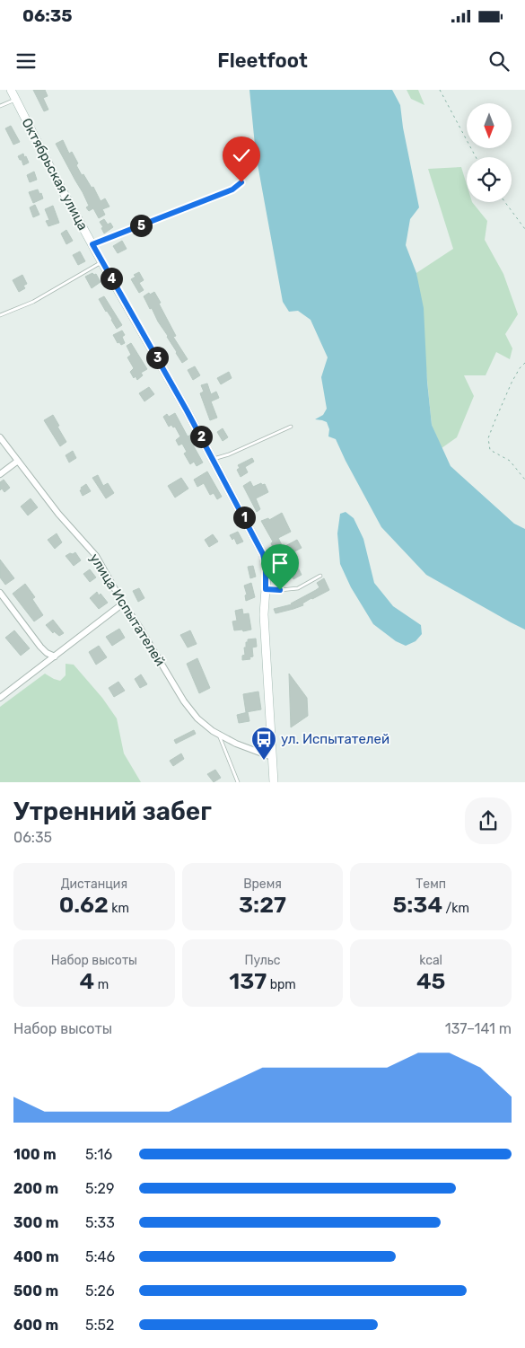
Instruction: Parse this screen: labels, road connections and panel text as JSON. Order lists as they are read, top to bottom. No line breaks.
{"streets":{"street":["Октябрьская улица","улица Испытателей"]},"crossings":[["Октябрьская улица","улица Испытателей"]],"places":{"bus stop":["ул. Испытателей"]},"north":"bottom","page":{"status":"06:35","header":"Fleetfoot","pins":["5","4","3","2","1"],"heading":["Утренний забег","06:35"],"stats":[["Дистанция","0.62 km"],["Время","3:27"],["Темп","5:34 /km"],["Набор высоты","4 m"],["Пульс","137 bpm"],["kcal","45"]],"chart":["Набор высоты","137–141 m"],"list":[{"name":"100 m","note":"5:16"},{"name":"200 m","note":"5:29"},{"name":"300 m","note":"5:33"},{"name":"400 m","note":"5:46"},{"name":"500 m","note":"5:26"},{"name":"600 m","note":"5:52"}]}}
